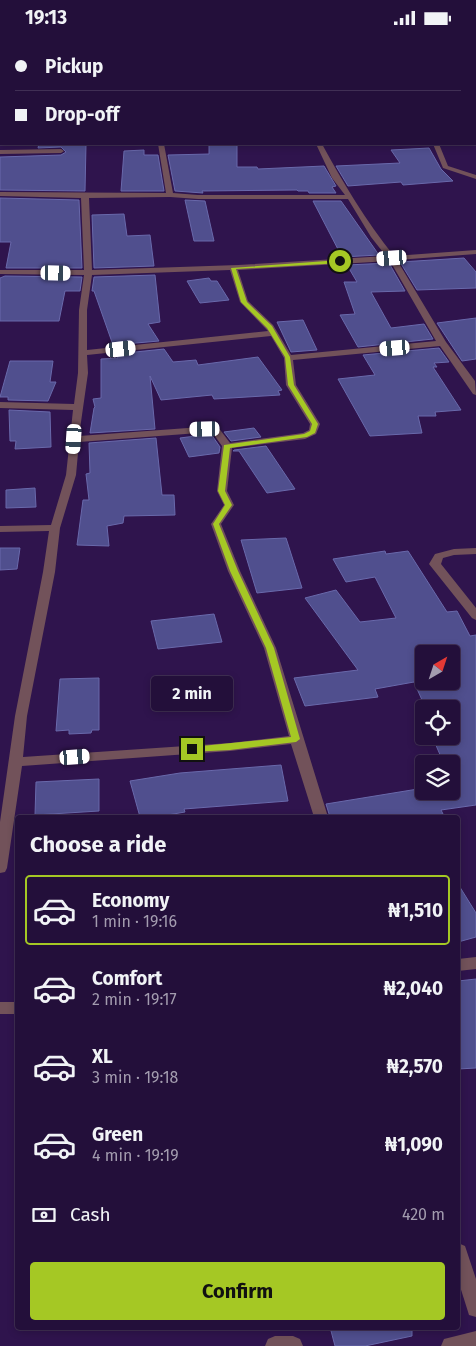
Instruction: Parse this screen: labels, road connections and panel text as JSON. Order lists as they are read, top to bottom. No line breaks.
{"north":"top right","page":{"status":"19:13","banner":["Pickup","Drop-off"],"bubble":"2 min","heading":"Choose a ride","list":[{"name":"Economy","note":"1 min · 19:16","value":"₦1,510"},{"name":"Comfort","note":"2 min · 19:17","value":"₦2,040"},{"name":"XL","note":"3 min · 19:18","value":"₦2,570"},{"name":"Green","note":"4 min · 19:19","value":"₦1,090"}],"pay":["Cash","420 m"],"buttons":"Confirm"}}
